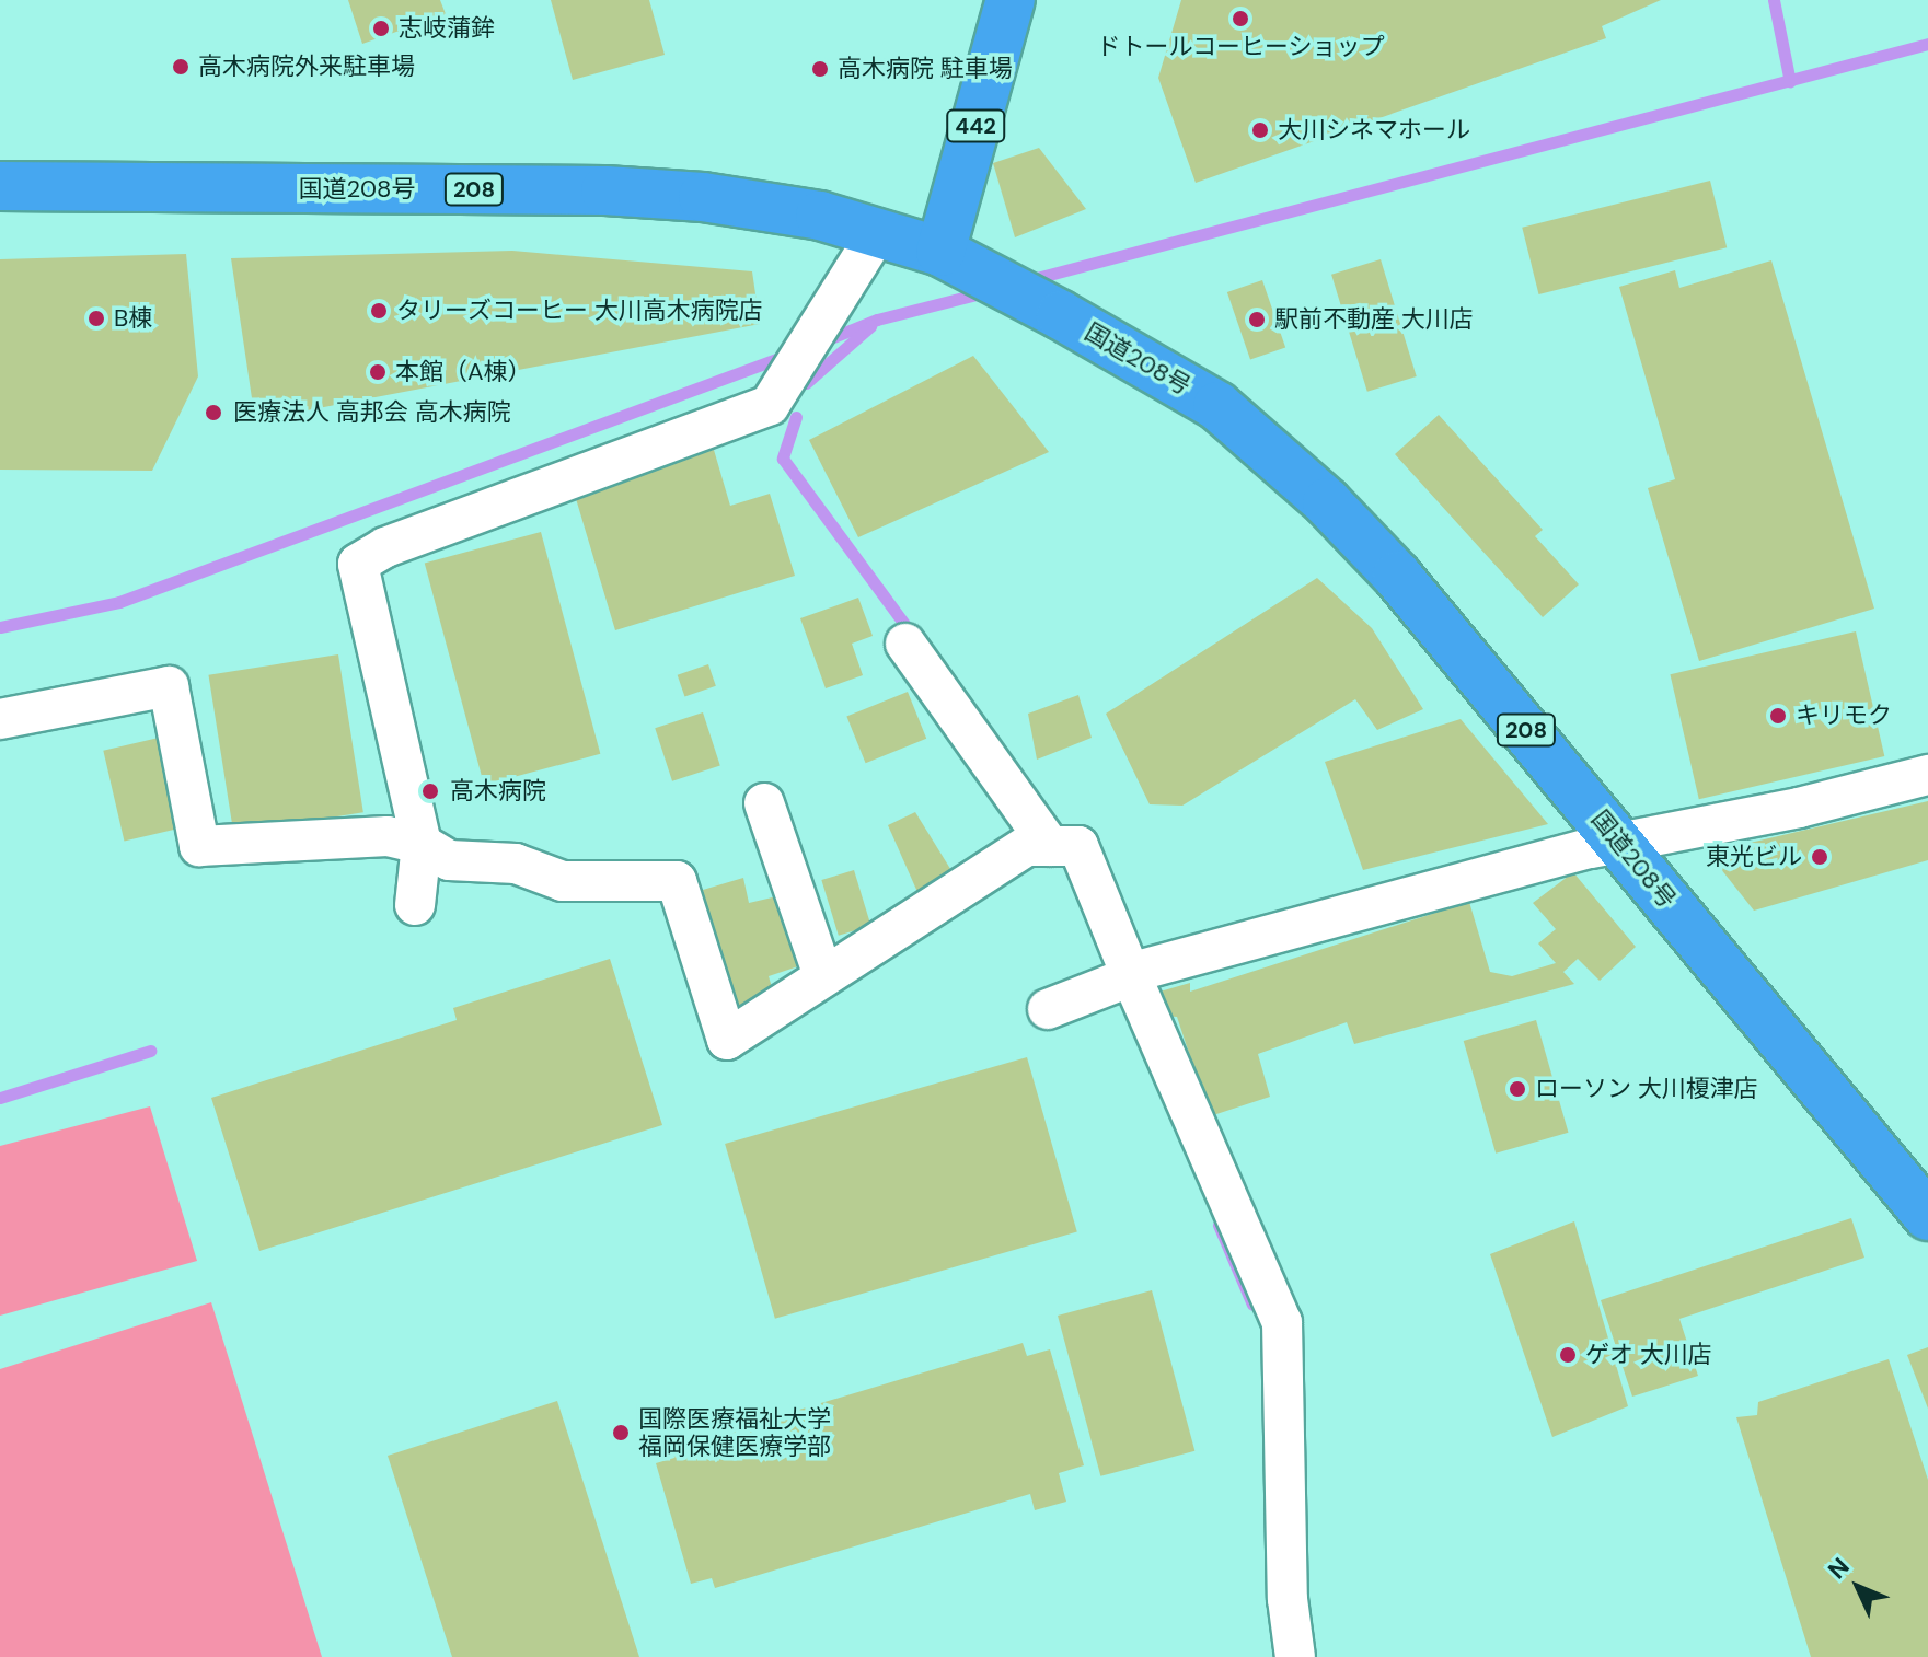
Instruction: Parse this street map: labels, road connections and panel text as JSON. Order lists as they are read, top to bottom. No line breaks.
{"streets":{"highway":["442","国道208号","208"]},"crossings":[["442","国道208号"]],"places":["ドトールコーヒーショップ","志岐蒲鉾","高木病院外来駐車場","高木病院 駐車場","大川シネマホール","タリーズコーヒー 大川高木病院店","B棟","駅前不動産 大川店","本館（A棟）","医療法人 高邦会 高木病院","キリモク","高木病院","東光ビル","ローソン 大川榎津店","ゲオ 大川店","国際医療福祉大学 福岡保健医療学部"],"north":"top left"}
